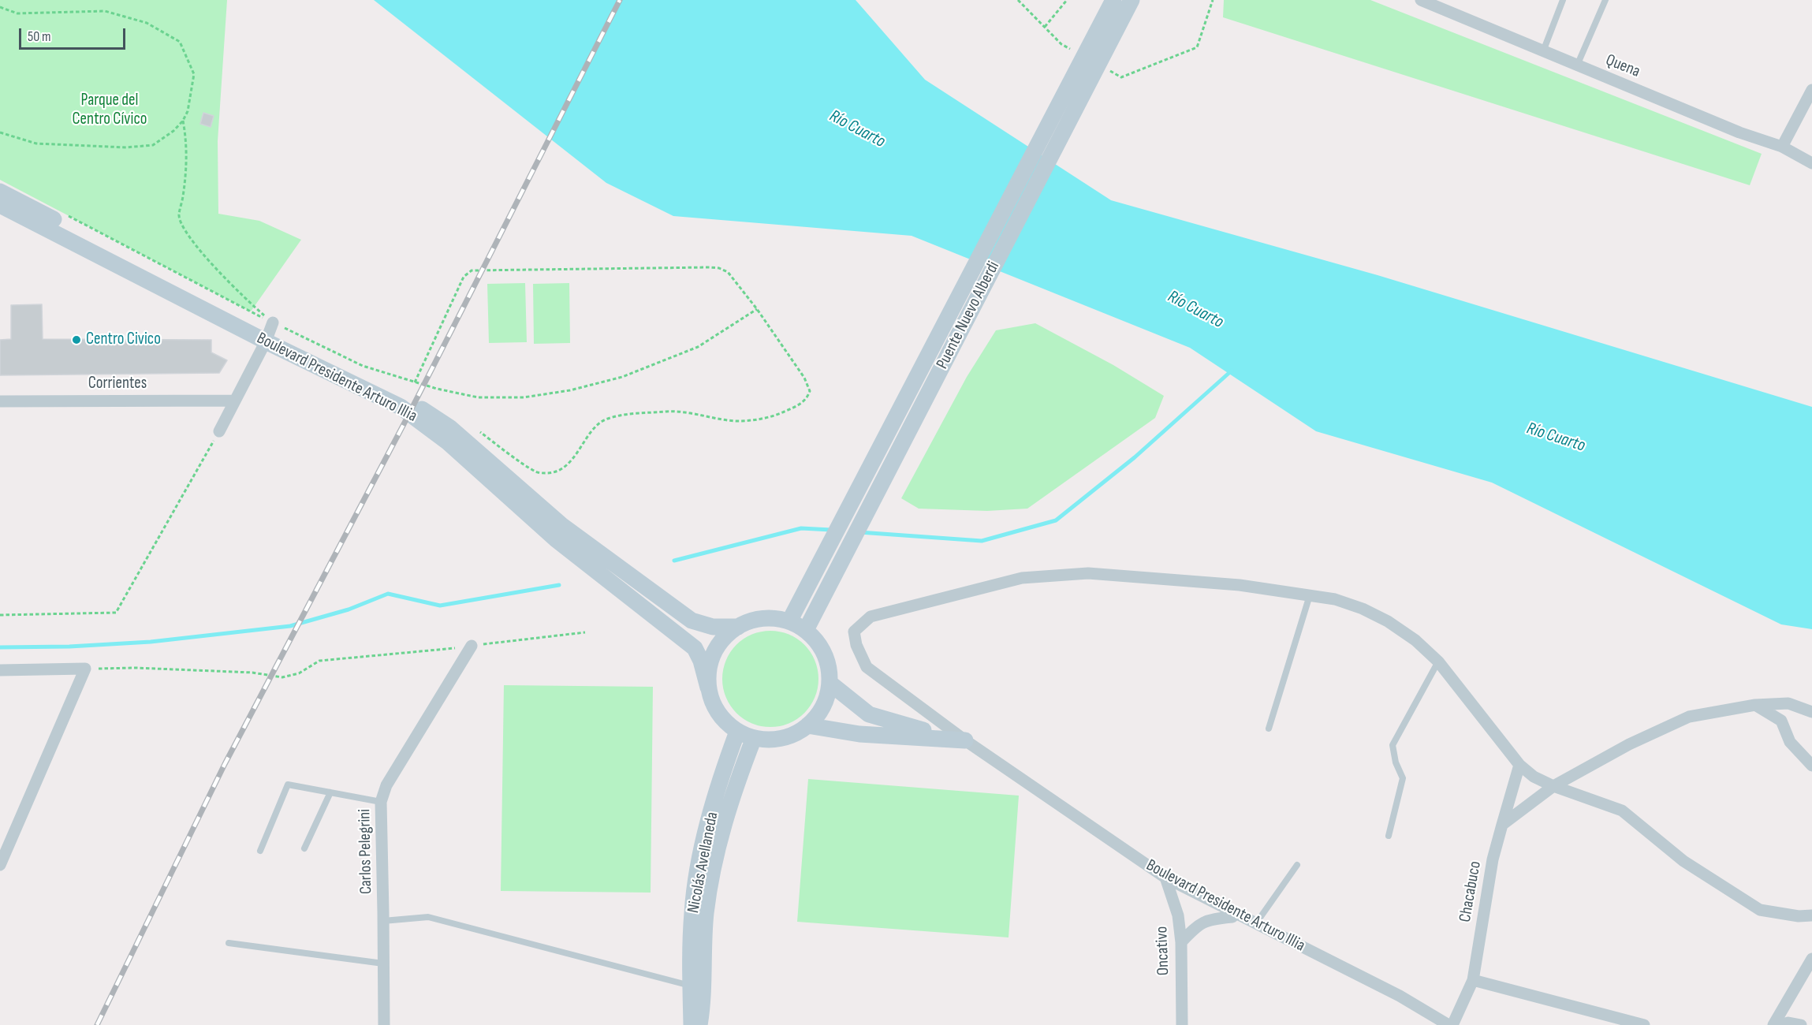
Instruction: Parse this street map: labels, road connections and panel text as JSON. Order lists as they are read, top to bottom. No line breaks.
{"streets":{"main road":["Puente Nuevo Alberdi","Boulevard Presidente Arturo Illia","Nicolás Avellaneda"],"street":["Quena","Corrientes","Carlos Pelegrini","Chacabuco","Oncativo"]},"crossings":[["Puente Nuevo Alberdi","Boulevard Presidente Arturo Illia"],["Puente Nuevo Alberdi","Nicolás Avellaneda"],["Boulevard Presidente Arturo Illia","Nicolás Avellaneda"],["Boulevard Presidente Arturo Illia","Oncativo"]],"water":["Río Cuarto"],"parks":["Parque del Centro Cívico"],"places":["Centro Civico"],"scale_bar":"50 m"}
